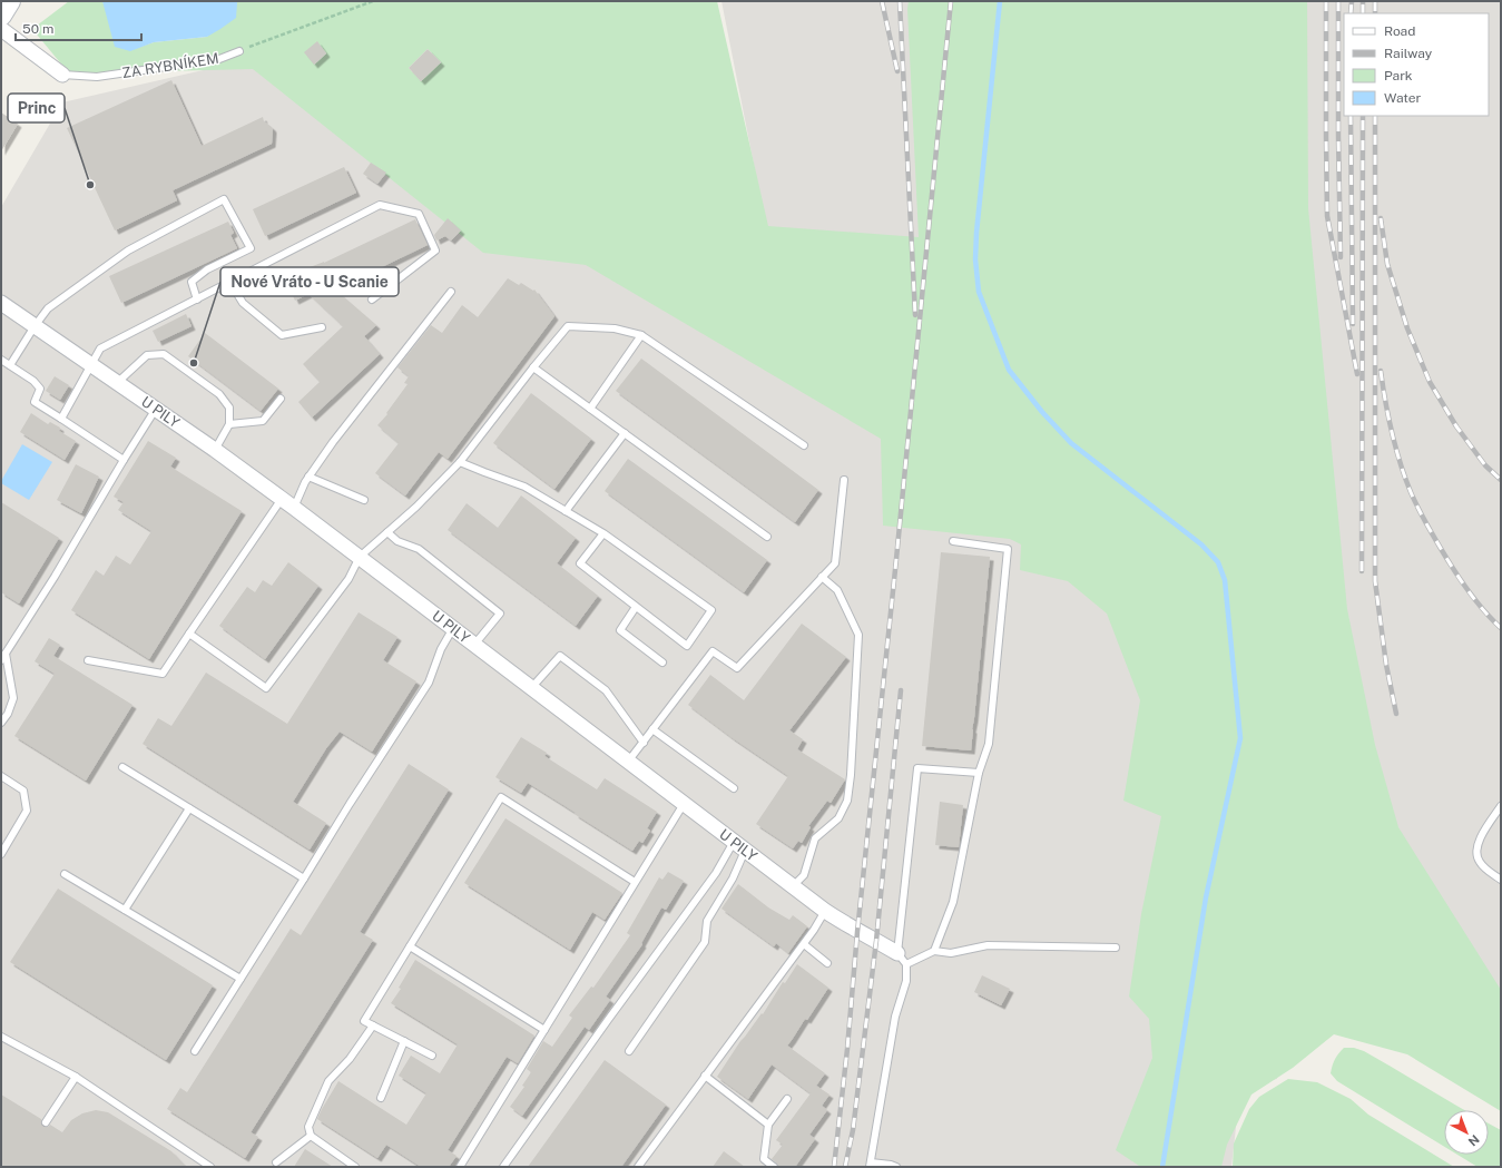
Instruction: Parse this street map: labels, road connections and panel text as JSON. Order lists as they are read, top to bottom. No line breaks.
{"streets":{"street":["ZA RYBNÍKEM","U PILY"]},"places":["Princ","Nové Vráto - U Scanie"],"legend":["Road","Railway","Park","Water"],"scale_bar":"50 m","north":"bottom right"}
